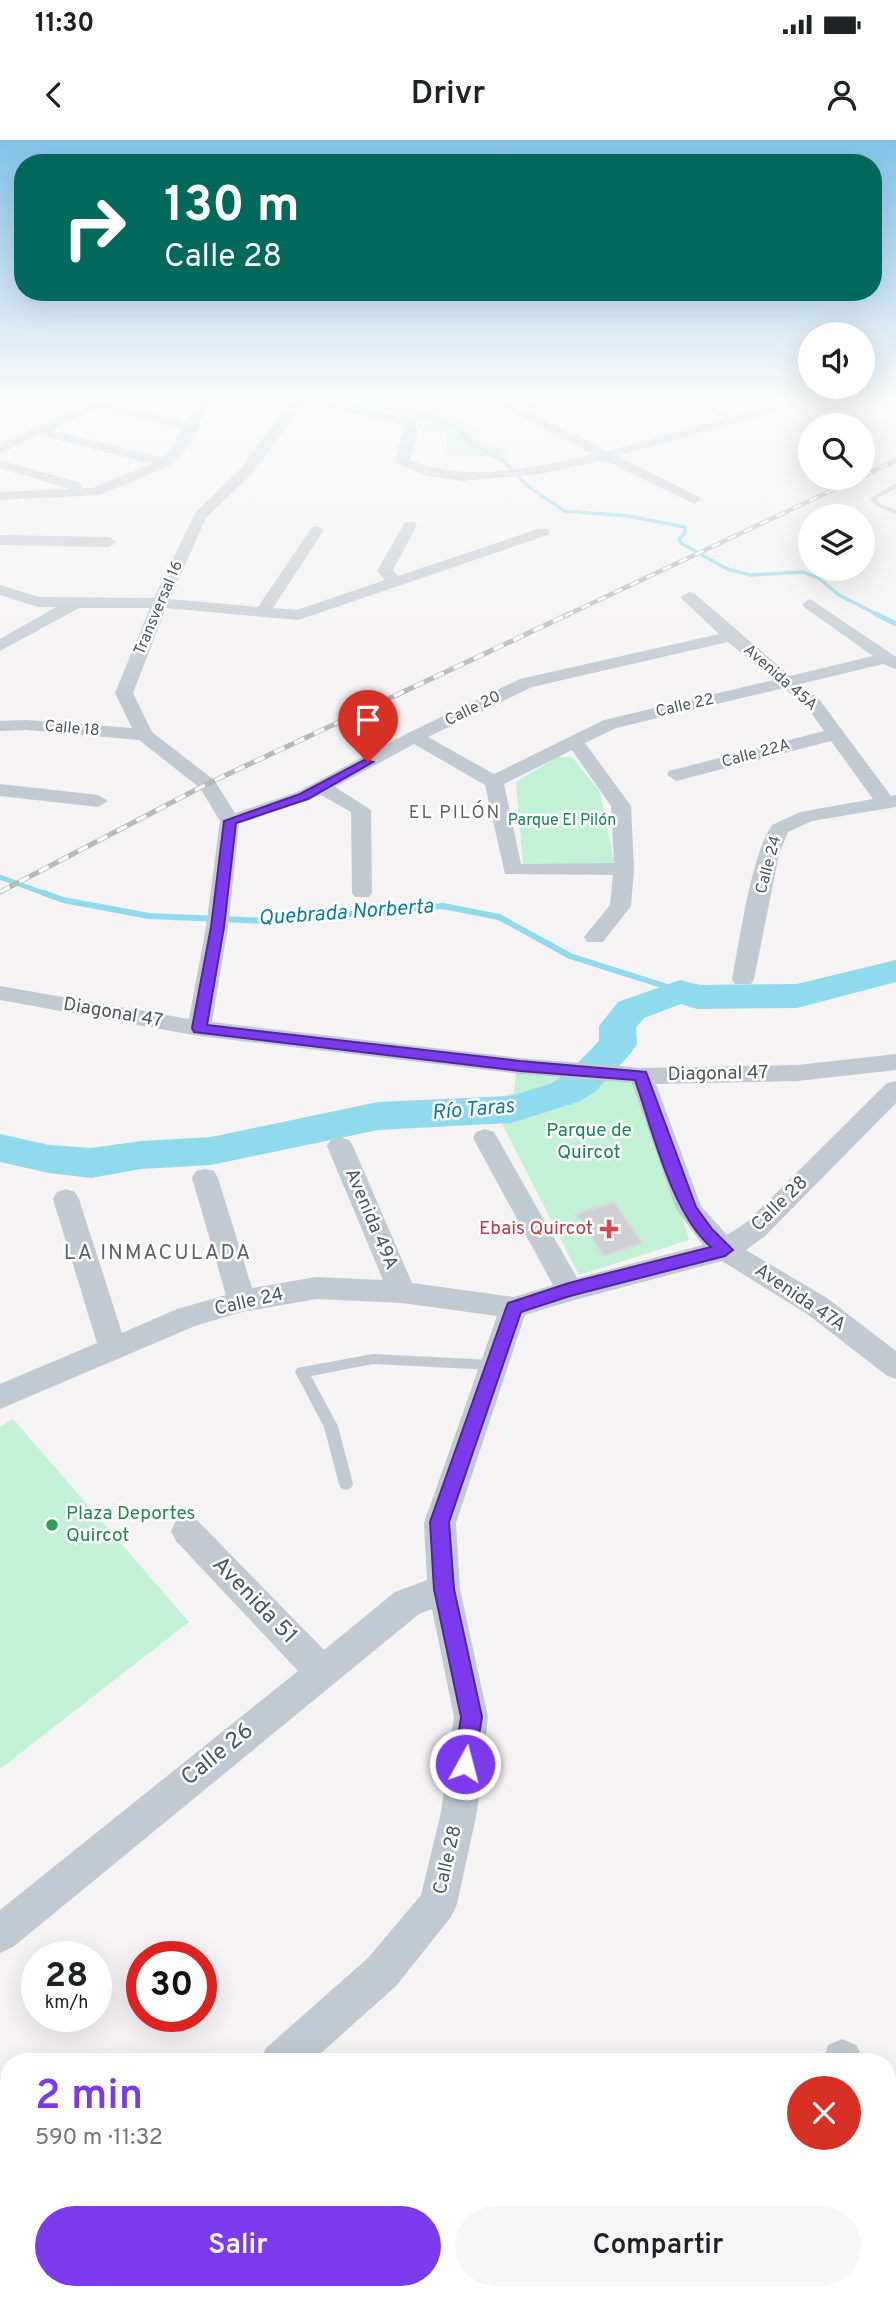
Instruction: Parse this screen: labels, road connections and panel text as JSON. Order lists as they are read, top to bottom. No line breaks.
{"streets":{"street":["Transversal 16","Avenida 45A","Calle 22","Calle 20","Calle 18","Calle 22A","Calle 24","Diagonal 47","Calle 28","Avenida 49A","Avenida 47A","Avenida 51","Calle 26"]},"crossings":[["Transversal 16","Calle 20"],["Transversal 16","Calle 18"],["Avenida 45A","Calle 22"],["Avenida 45A","Calle 20"],["Avenida 45A","Calle 22A"],["Avenida 45A","Calle 24"],["Calle 24","Calle 28"],["Calle 24","Avenida 49A"],["Diagonal 47","Avenida 47A"],["Calle 28","Avenida 47A"],["Calle 28","Calle 26"],["Avenida 51","Calle 26"]],"districts":["EL PILÓN","LA INMACULADA"],"water":["Quebrada Norberta","Río Taras"],"parks":["Parque El Pilón","Parque de Quircot"],"places":{"health":["Ebais Quircot"],"other":["Plaza Deportes Quircot"]},"page":{"status":"11:30","header":"Drivr","turn":["130 m","Calle 28"],"speed":"28 km/h","limit":"30","heading":["2 min","590 m · 11:32"],"buttons":["Salir","Compartir"]}}
